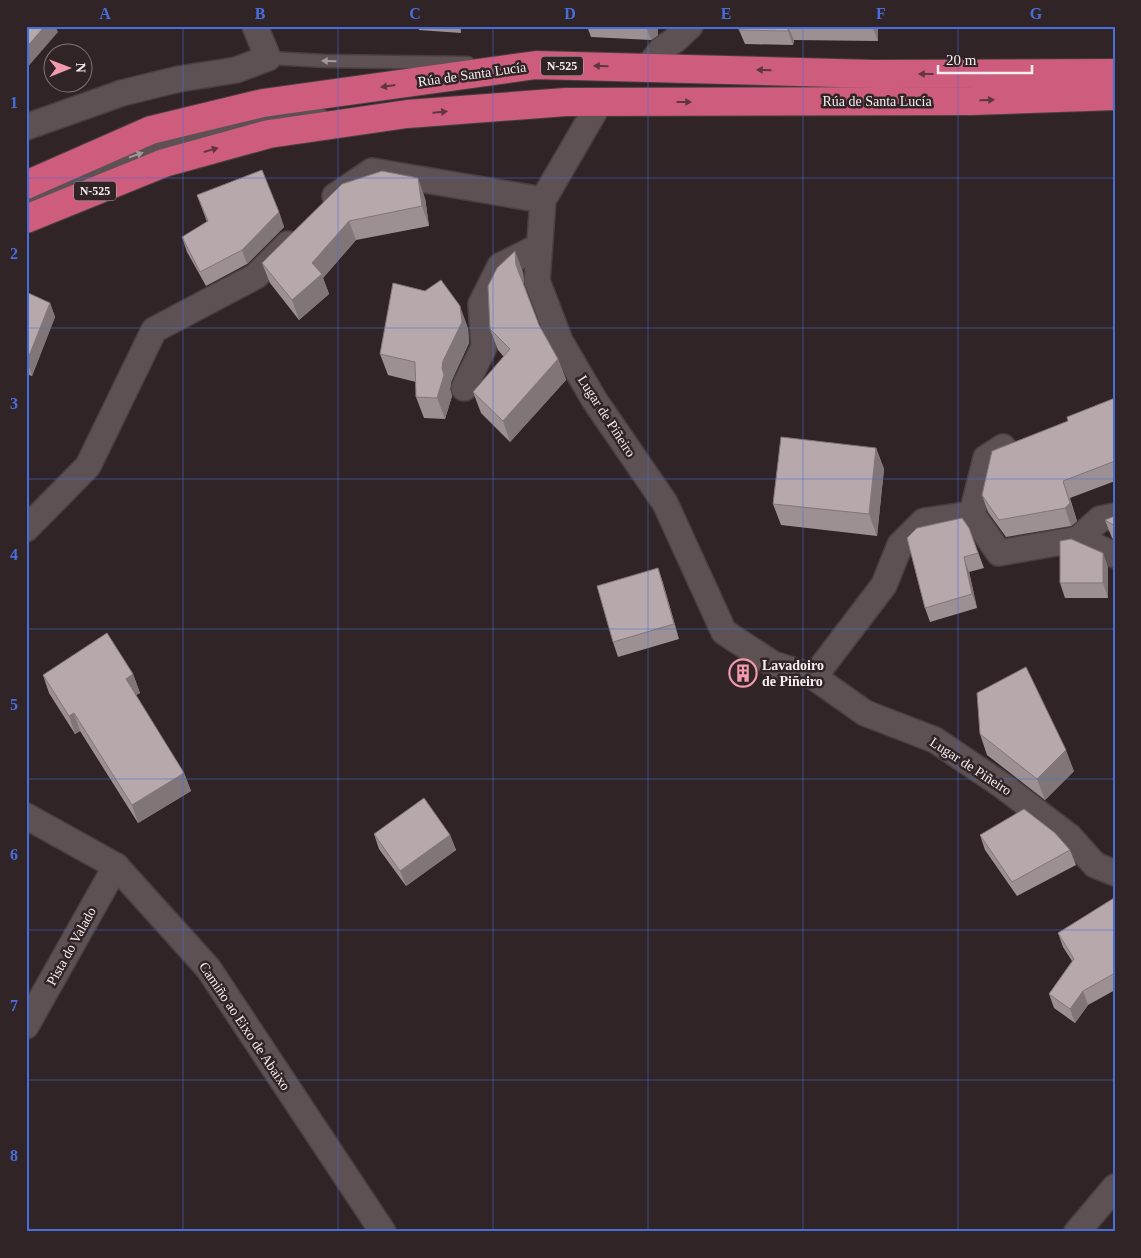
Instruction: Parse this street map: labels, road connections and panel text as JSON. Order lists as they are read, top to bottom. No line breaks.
{"streets":{"highway":["N-525","Rúa de Santa Lucía"],"street":["Lugar de Piñeiro","Pista do Valado","Camiño ao Eixo de Abaixo"]},"crossings":[["Rúa de Santa Lucía","Lugar de Piñeiro"],["Pista do Valado","Camiño ao Eixo de Abaixo"]],"places":{"building":["Lavadoiro de Piñeiro"]},"scale_bar":"20 m","north":"right","grid":{"columns":["A","B","C","D","E","F","G"],"rows":["1","2","3","4","5","6","7","8"]}}
